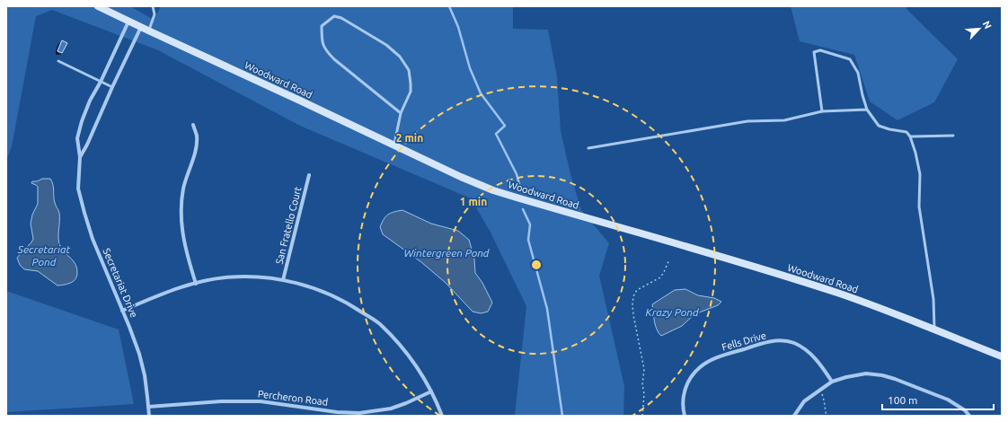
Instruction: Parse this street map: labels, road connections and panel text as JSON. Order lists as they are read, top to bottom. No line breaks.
{"streets":{"street":["Woodward Road","San Fratello Court","Secretariat Drive","Fells Drive","Percheron Road"]},"crossings":[["Woodward Road","Secretariat Drive"],["Secretariat Drive","Percheron Road"]],"water":["Secretariat Pond","Wintergreen Pond","Krazy Pond"],"scale_bar":"100 m","north":"top right","rings":["2 min","1 min"]}
